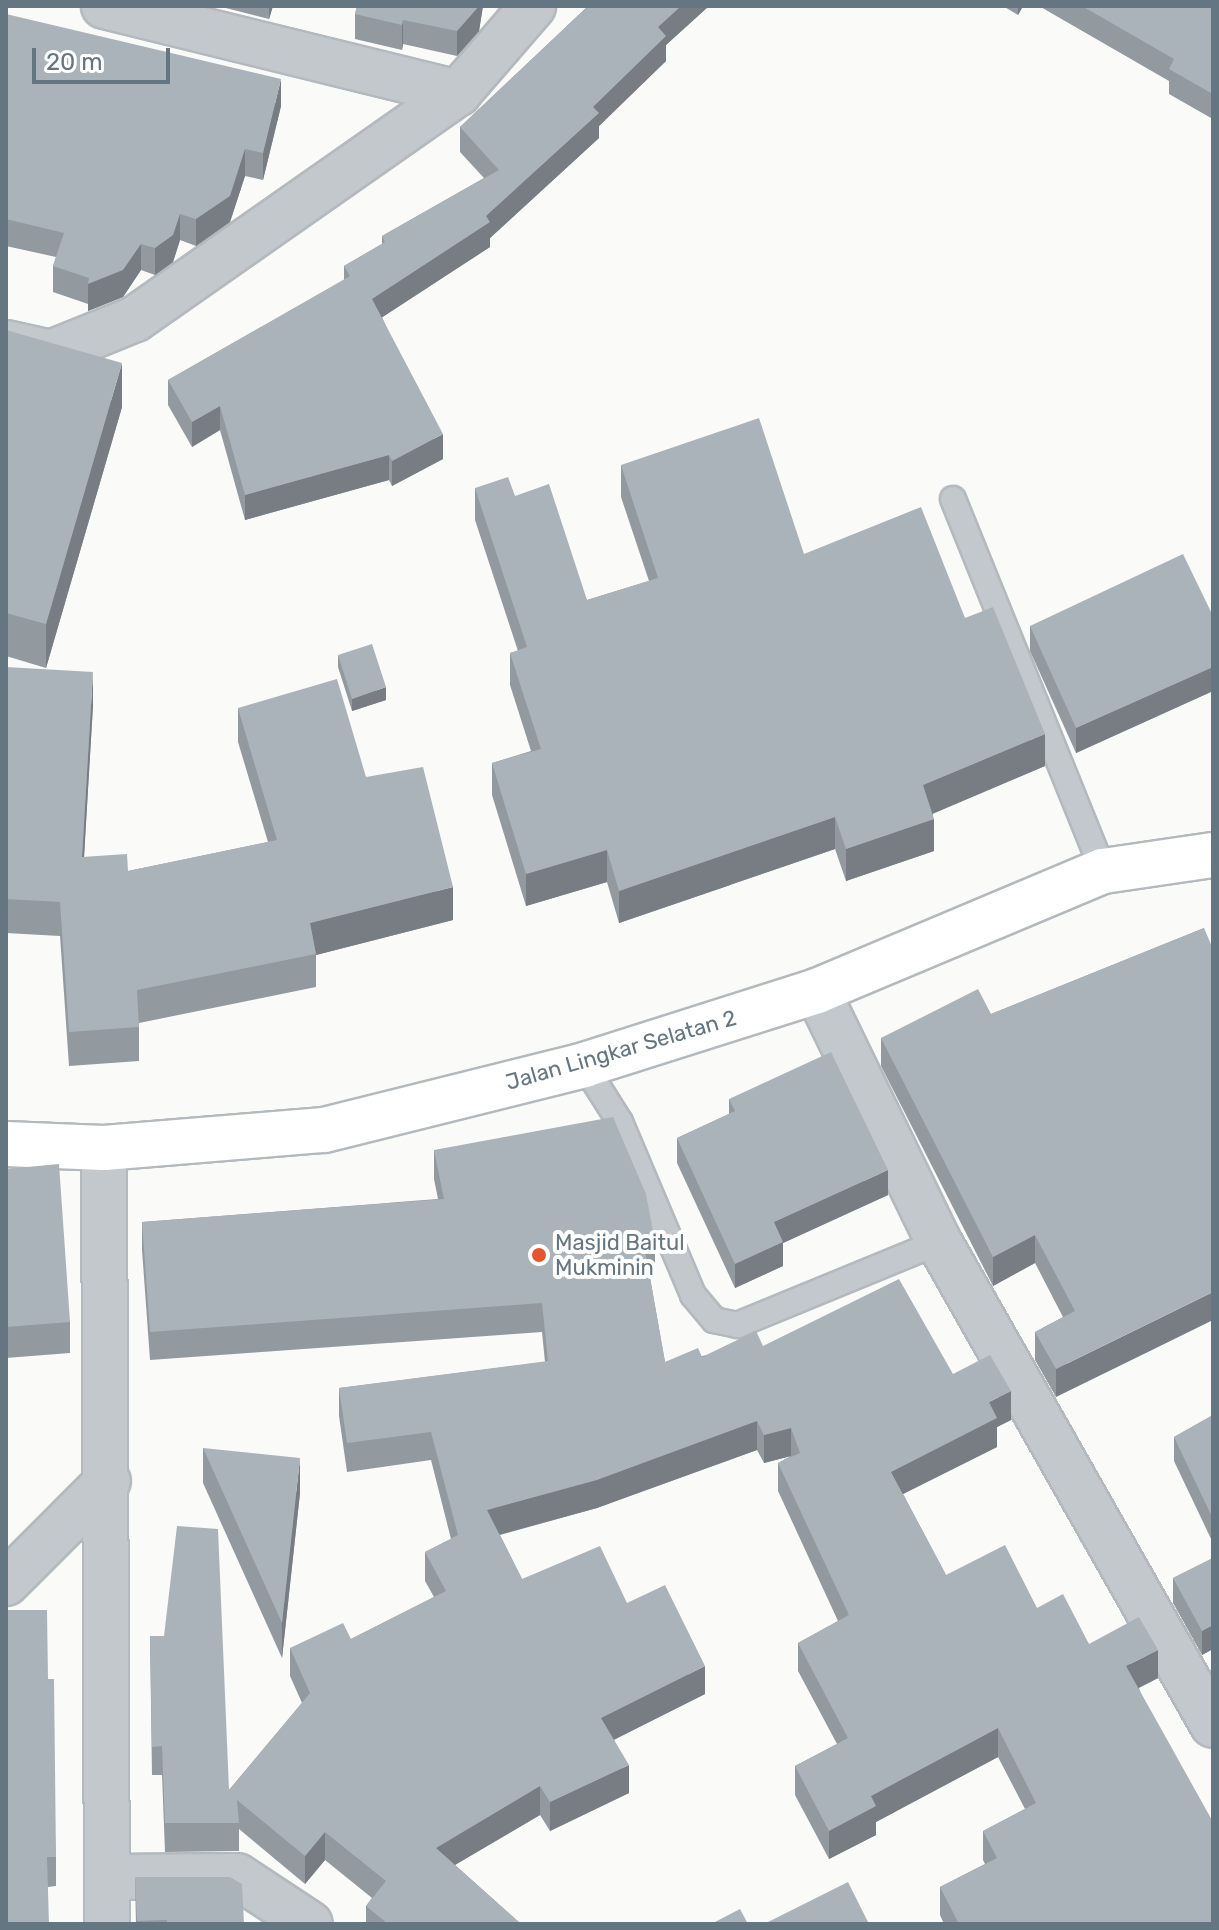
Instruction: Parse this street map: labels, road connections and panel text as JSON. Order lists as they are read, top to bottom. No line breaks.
{"streets":{"highway":["Jalan Lingkar Selatan 2"]},"places":["Masjid Baitul Mukminin"],"scale_bar":"20 m"}
